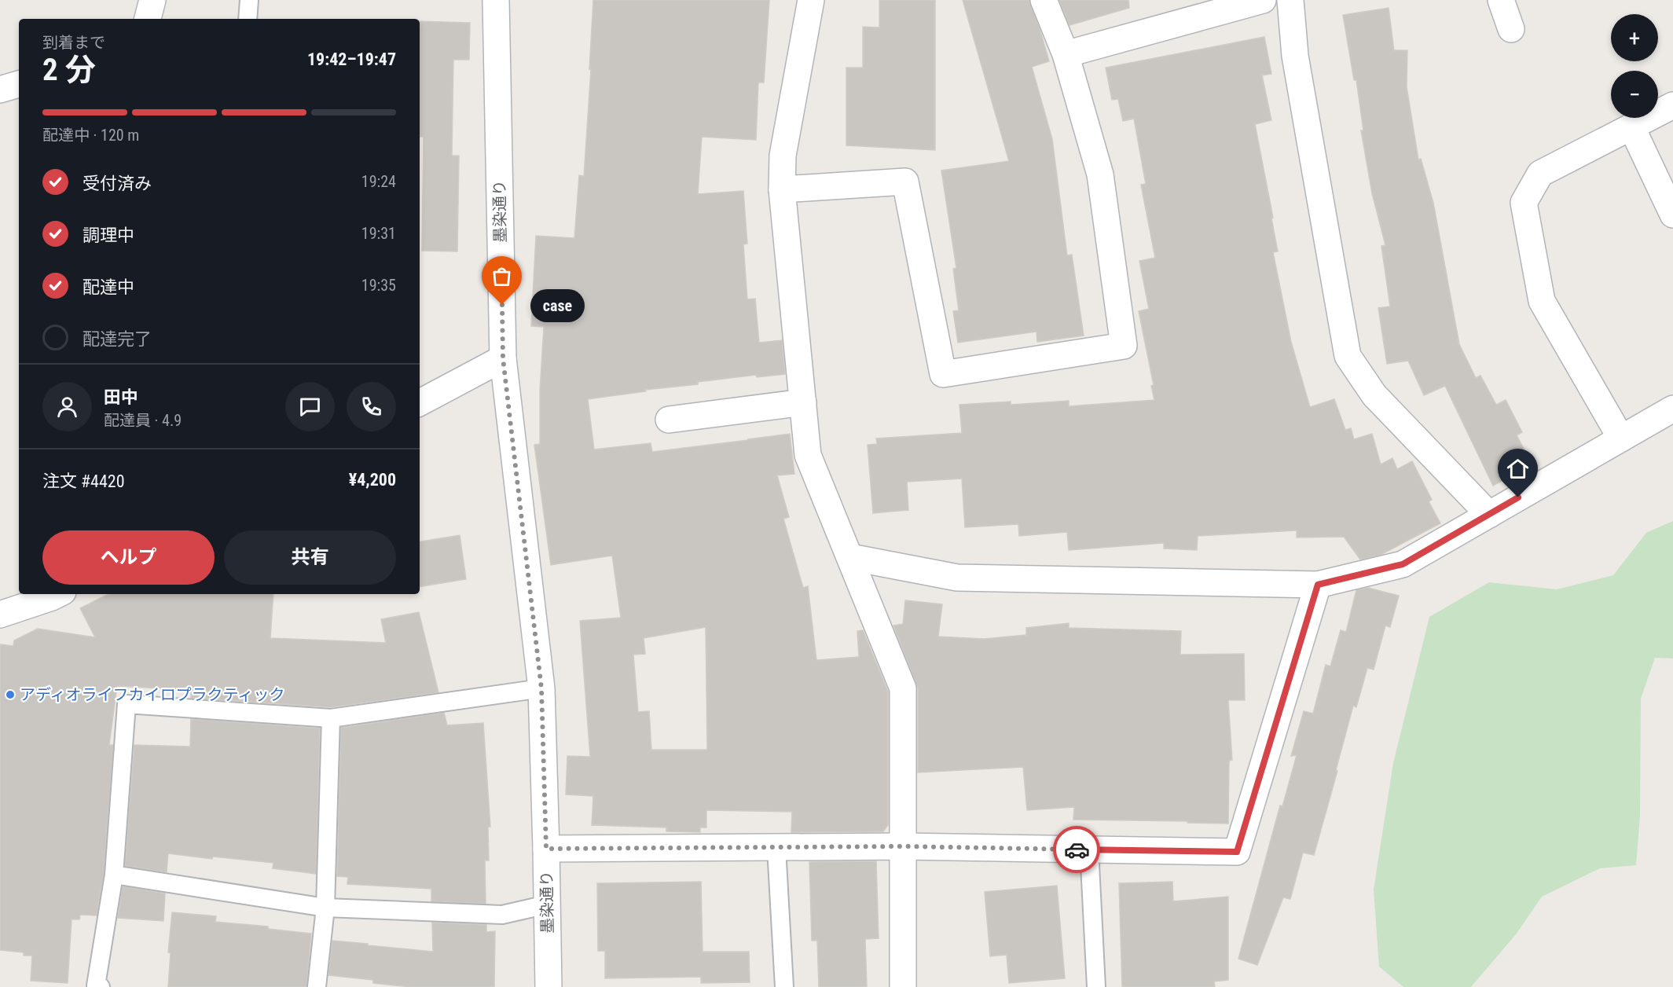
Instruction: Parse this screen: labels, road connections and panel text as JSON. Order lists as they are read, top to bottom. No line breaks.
{"streets":{"street":["墨染通り"]},"places":["case","アディオライフカイロプラクティック"],"page":{"map_buttons":["+","−"],"heading":["2 分","到着まで","19:42–19:47"],"panel":["田中","配達員 · 4.9","注文 #4420","¥4,200"],"bar":"配達中 · 120 m","list":[["受付済み","19:24"],["調理中","19:31"],["配達中","19:35"],"配達完了"],"bubble":"case","buttons":["ヘルプ","共有"]}}
